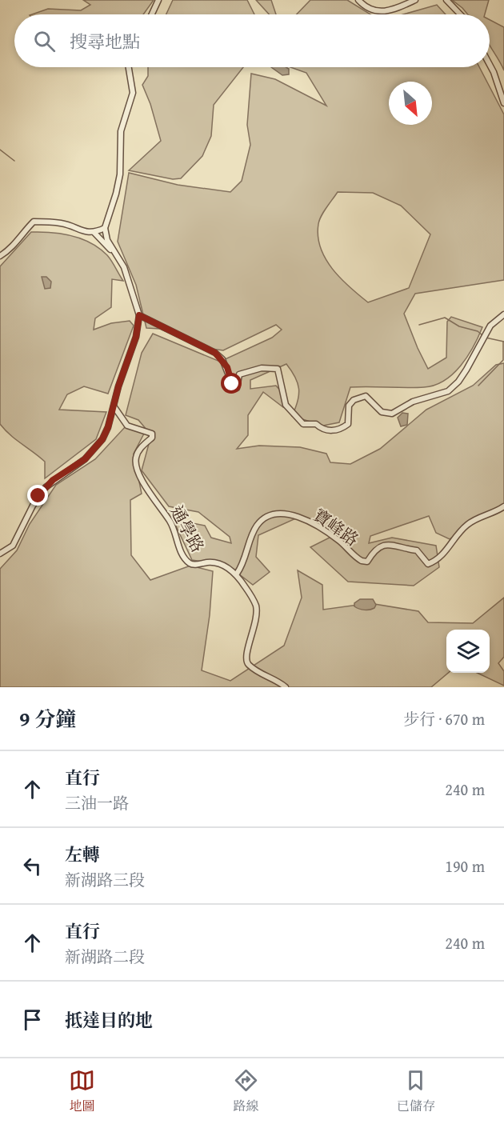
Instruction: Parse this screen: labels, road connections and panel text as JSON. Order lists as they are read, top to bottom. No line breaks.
{"streets":{"street":["寶峰路","通學路"]},"crossings":[["寶峰路","通學路"]],"north":"bottom right","page":{"search":"搜尋地點","heading":["9 分鐘","步行 · 670 m"],"list":[["直行","三油一路","240 m"],["左轉","新湖路三段","190 m"],["直行","新湖路二段","240 m"],"抵達目的地"],"nav":["地圖","路線","已儲存"]}}
